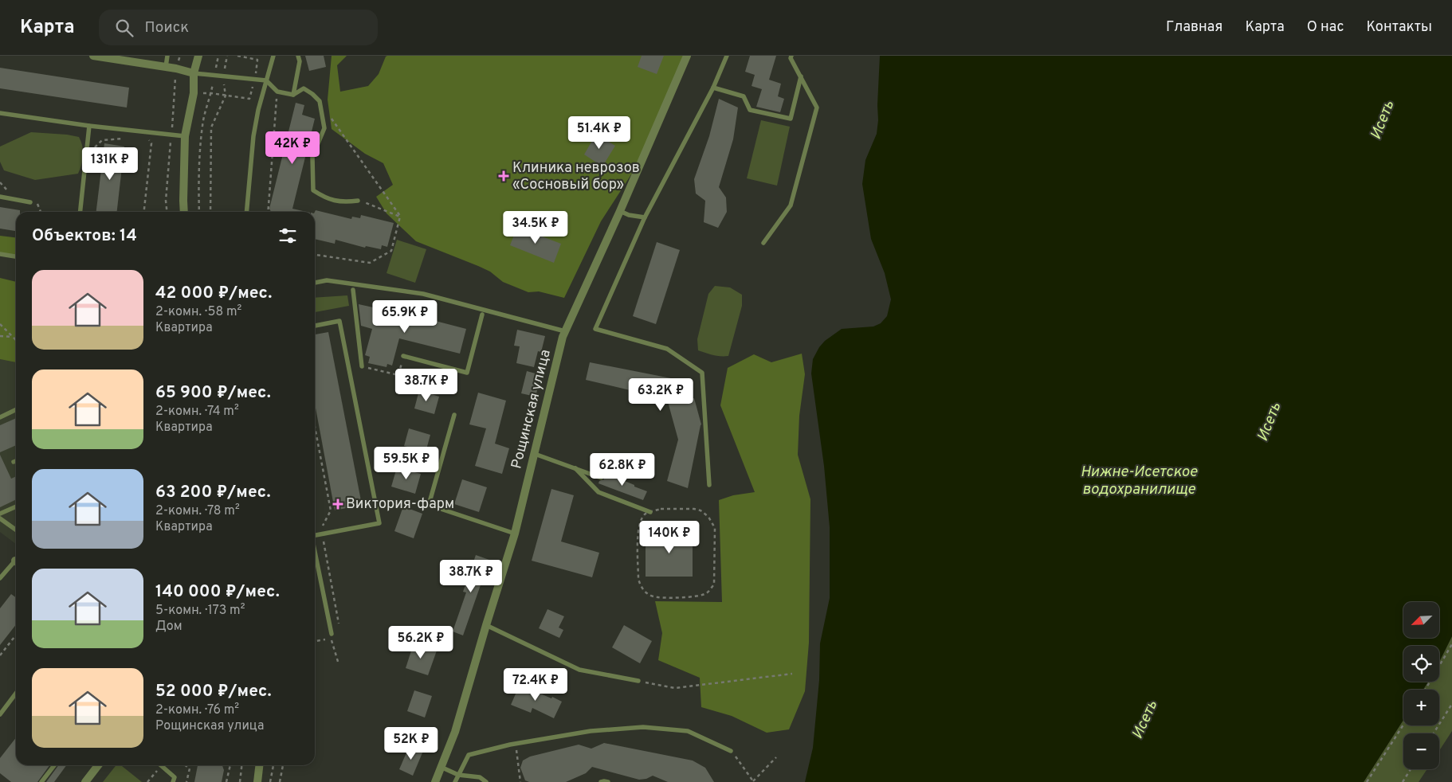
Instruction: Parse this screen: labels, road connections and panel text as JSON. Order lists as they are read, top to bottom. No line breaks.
{"streets":{"street":["Рощинская улица"]},"water":["Исеть","Нижне-Исетское водохранилище"],"places":{"health":["Клиника неврозов «Сосновый бор»","Виктория-фарм"]},"north":"bottom left","page":{"header":"Карта","search":"Поиск","nav":["Главная","Карта","О нас","Контакты"],"price":["51.4K ₽","42K ₽","131K ₽","34.5K ₽","65.9K ₽","38.7K ₽","63.2K ₽","59.5K ₽","62.8K ₽","140K ₽","38.7K ₽","56.2K ₽","72.4K ₽","52K ₽"],"heading":"Объектов: 14","list":[{"name":"42 000 ₽/мес.","note":"2-комн. · 58 m² · Квартира"},{"name":"65 900 ₽/мес.","note":"2-комн. · 74 m² · Квартира"},{"name":"63 200 ₽/мес.","note":"2-комн. · 78 m² · Квартира"},{"name":"140 000 ₽/мес.","note":"5-комн. · 173 m² · Дом"},{"name":"52 000 ₽/мес.","note":"2-комн. · 76 m² · Рощинская улица"}],"map_buttons":["+","−"]}}
